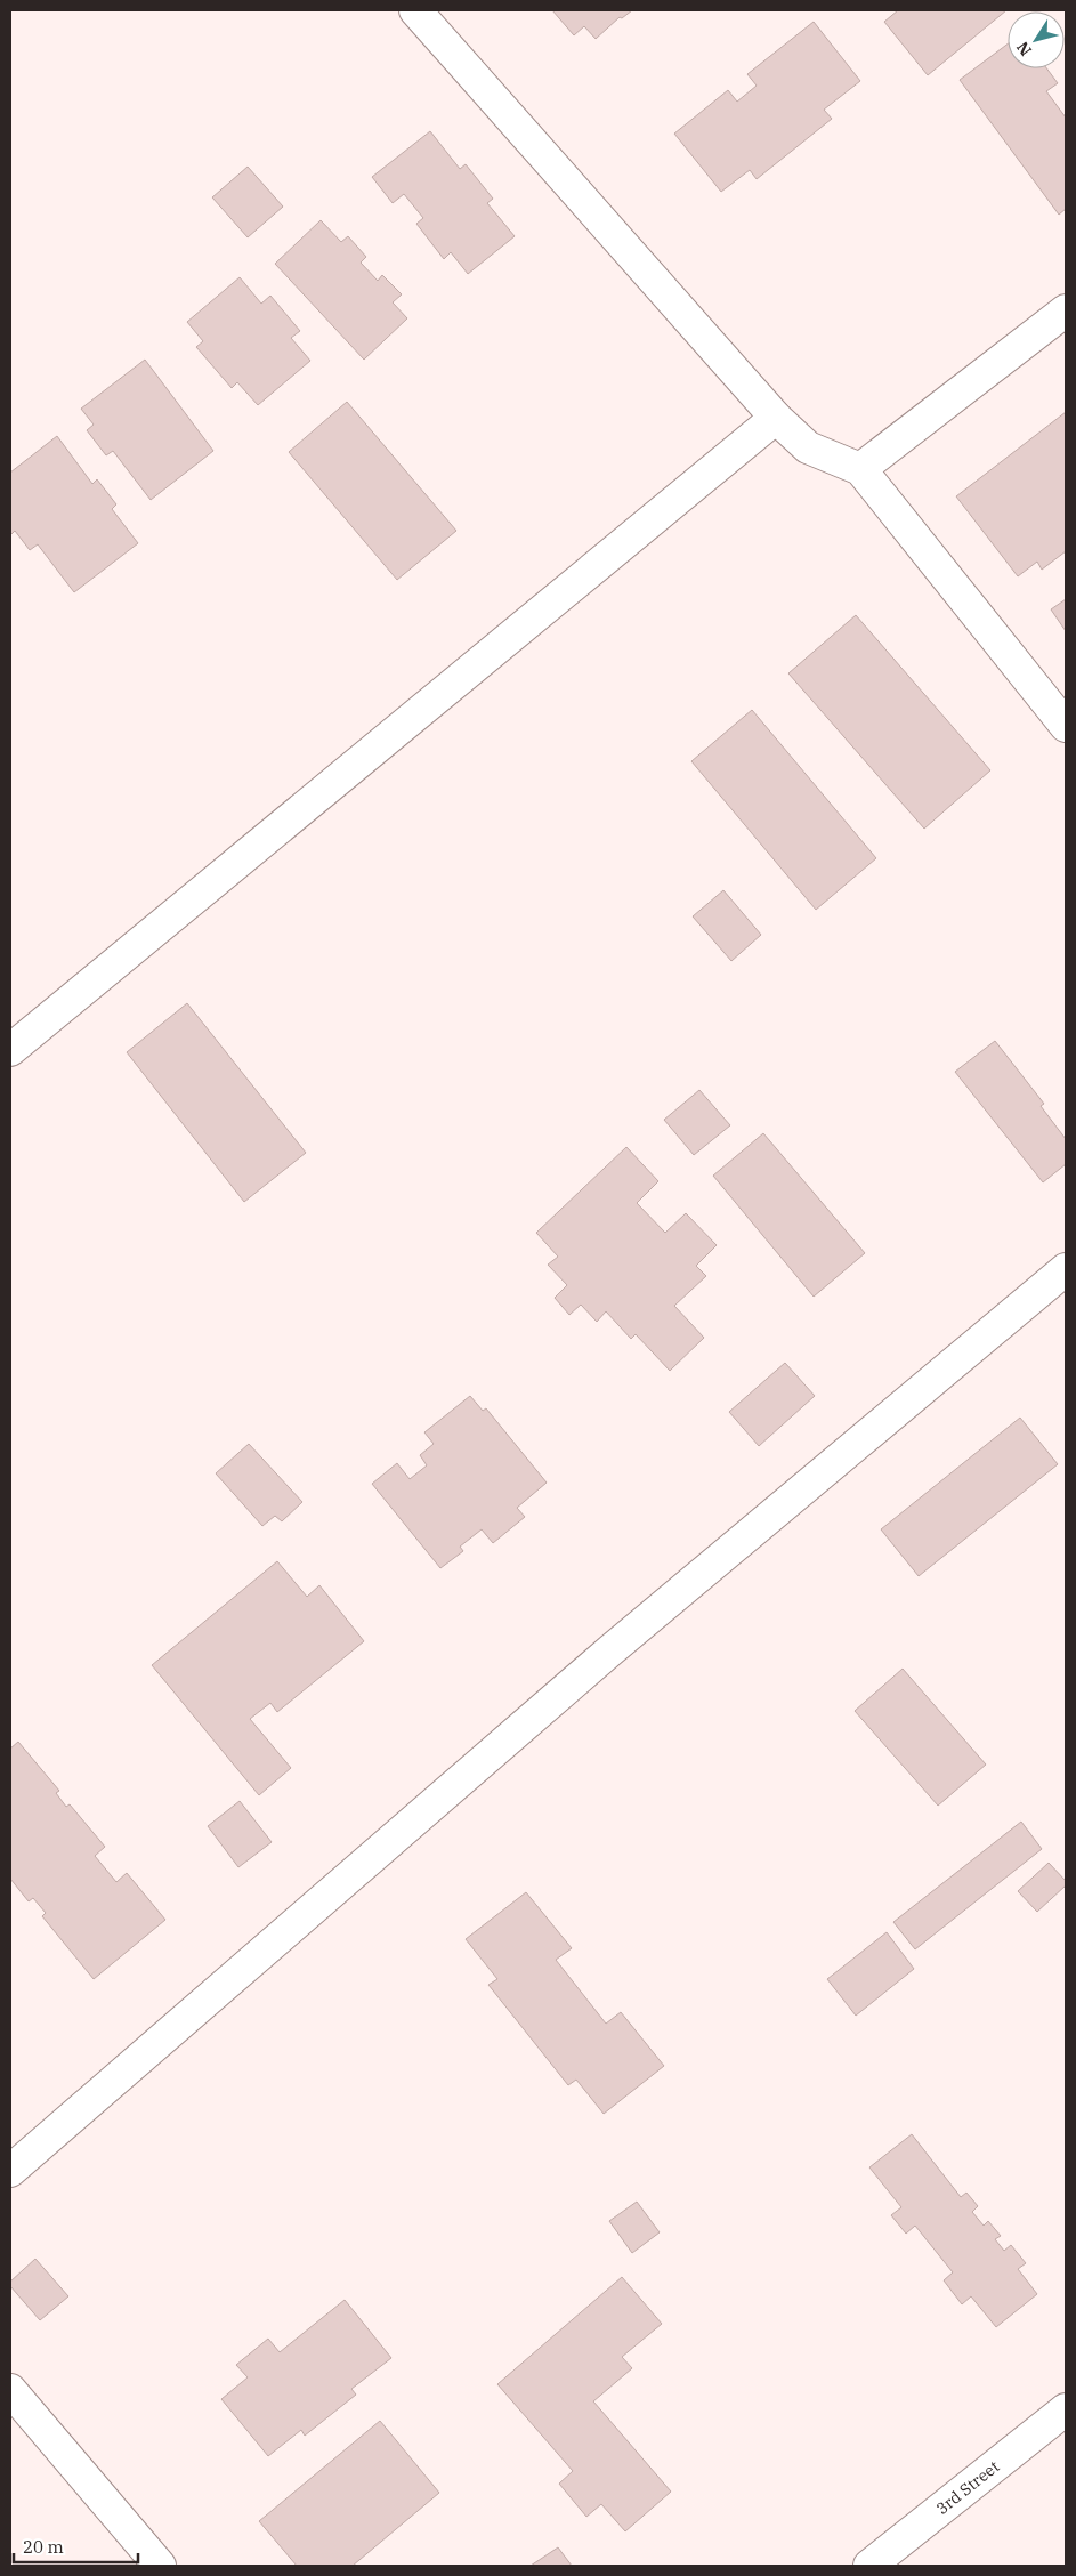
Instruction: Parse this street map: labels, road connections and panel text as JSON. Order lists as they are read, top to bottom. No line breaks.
{"streets":{"street":["3rd Street"]},"scale_bar":"20 m","north":"bottom left"}
